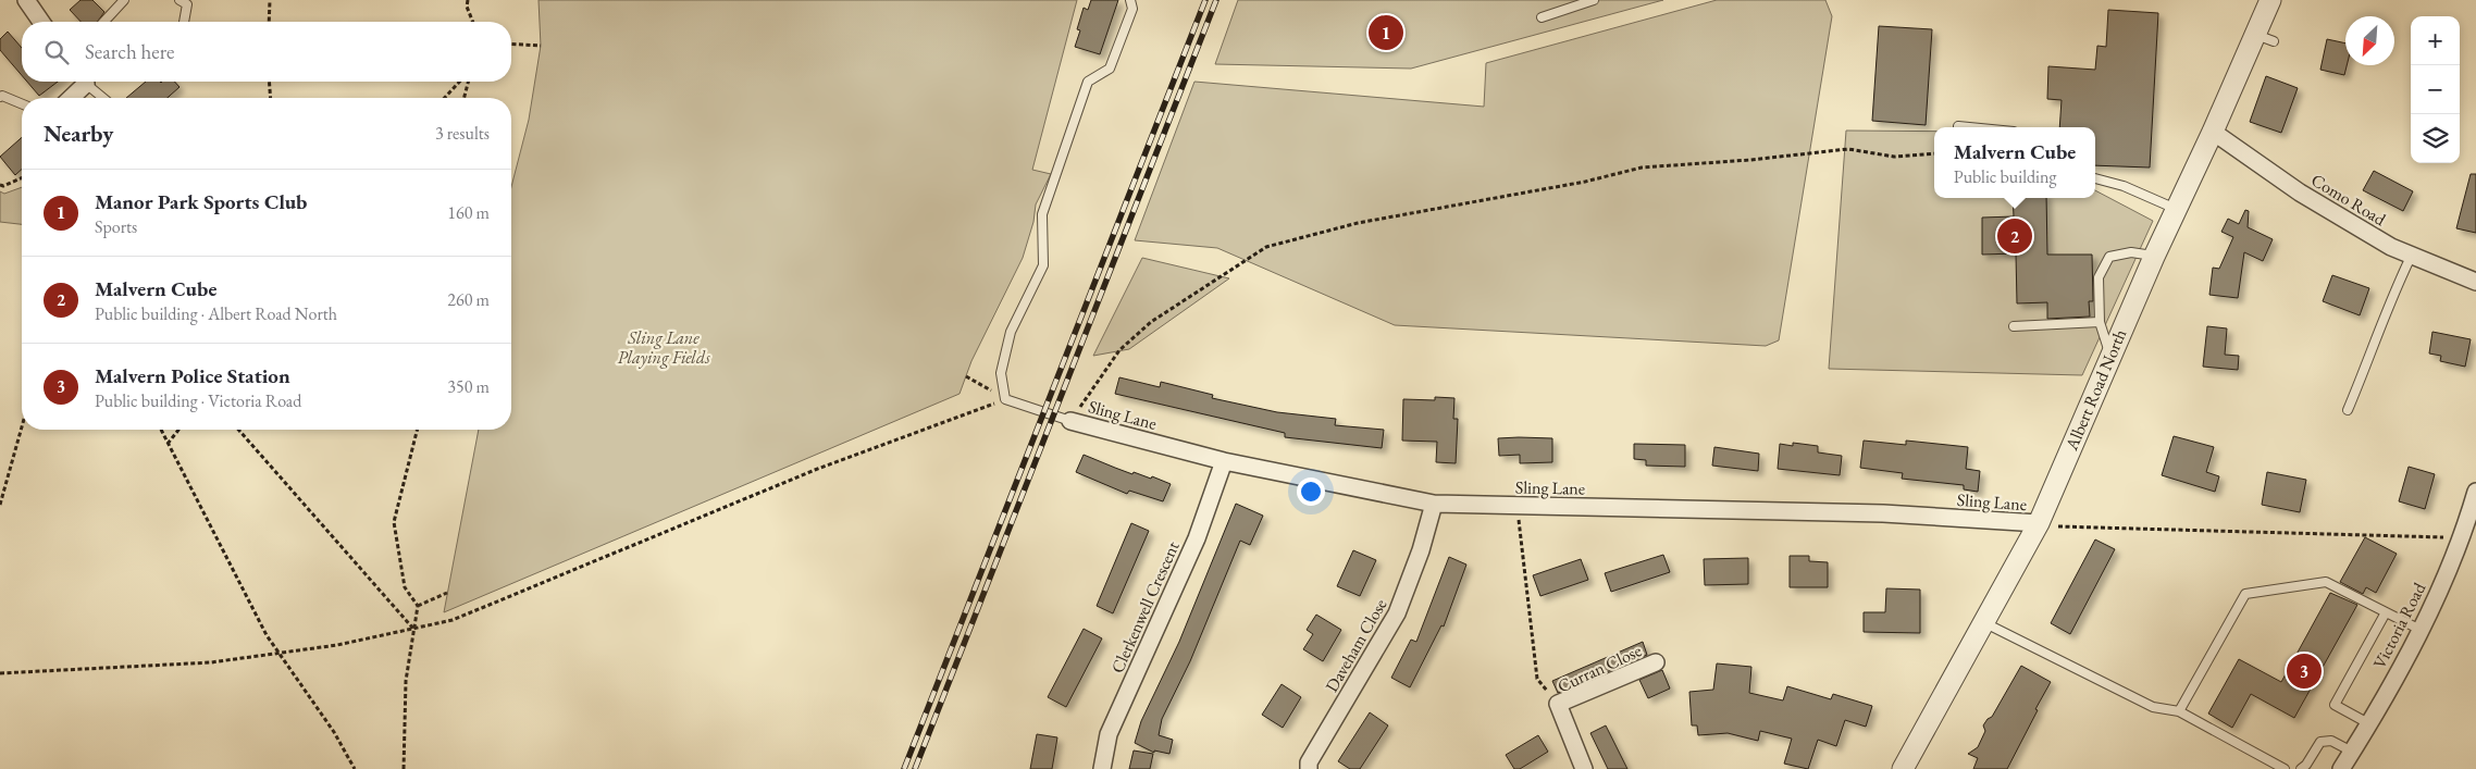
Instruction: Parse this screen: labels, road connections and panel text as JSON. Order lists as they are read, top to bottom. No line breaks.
{"streets":{"street":["Como Road","Albert Road North","Sling Lane","Clerkenwell Crescent","Victoria Road","Daveham Close","Curran Close"]},"crossings":[["Como Road","Albert Road North"],["Albert Road North","Sling Lane"],["Sling Lane","Clerkenwell Crescent"],["Sling Lane","Daveham Close"]],"parks":["Sling Lane Playing Fields"],"north":"bottom left","page":{"pins":["1","2","3"],"map_buttons":["+","−"],"search":"Search here","heading":["Nearby","3 results"],"popup":["Malvern Cube","Public building"],"list":[{"mark":"1","name":"Manor Park Sports Club","note":"Sports","value":"160 m"},{"mark":"2","name":"Malvern Cube","note":"Public building · Albert Road North","value":"260 m"},{"mark":"3","name":"Malvern Police Station","note":"Public building · Victoria Road","value":"350 m"}]}}
